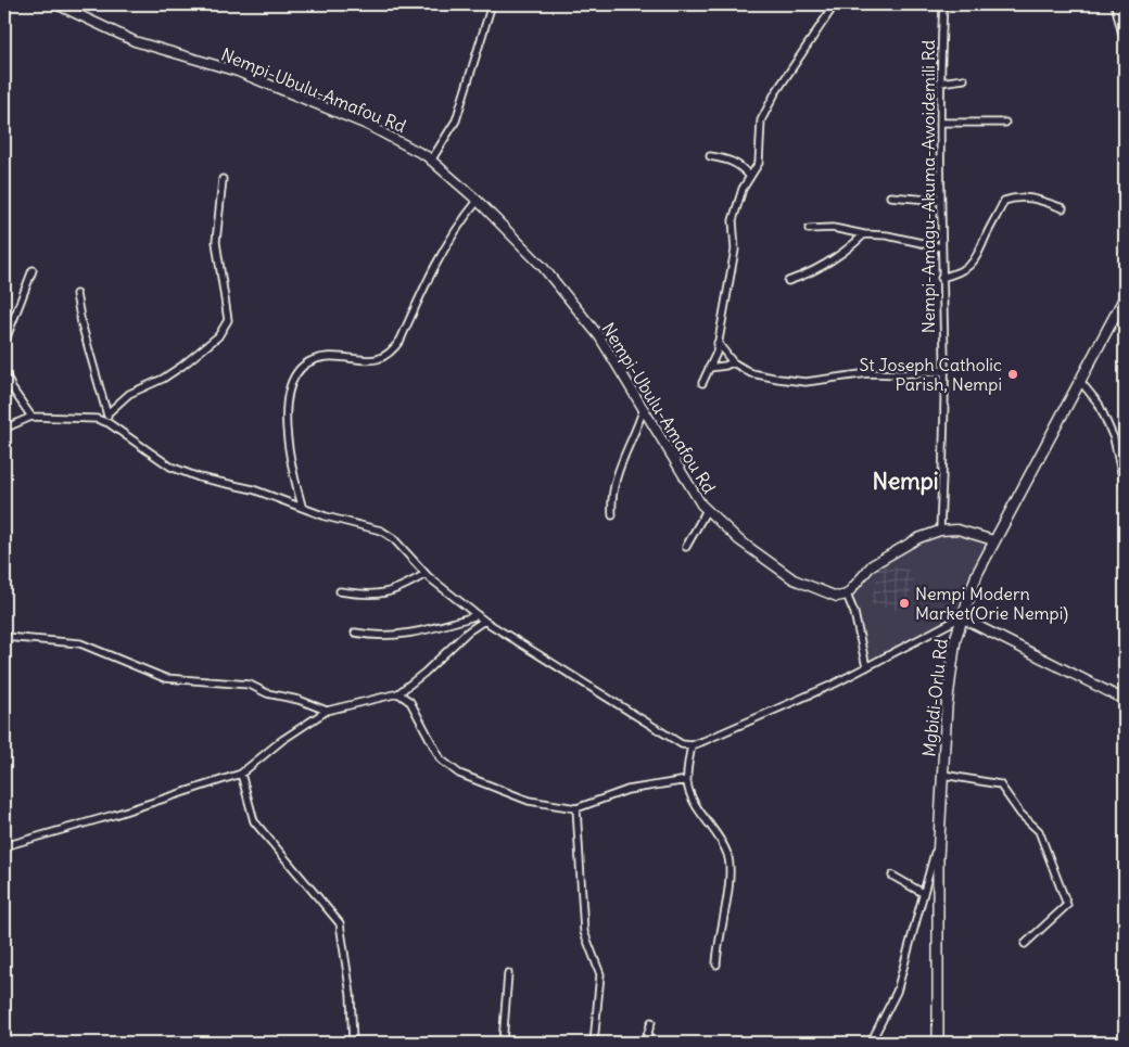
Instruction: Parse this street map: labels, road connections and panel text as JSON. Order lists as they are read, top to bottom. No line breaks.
{"streets":{"main road":["Mgbidi-Orlu Rd"],"street":["Nempi-Ubulu-Amafou Rd","Nempi-Amagu-Akuma-Awoidemili Rd"]},"districts":["Nempi"],"places":["St Joseph Catholic Parish, Nempi","Nempi Modern Market(Orie Nempi)"]}
